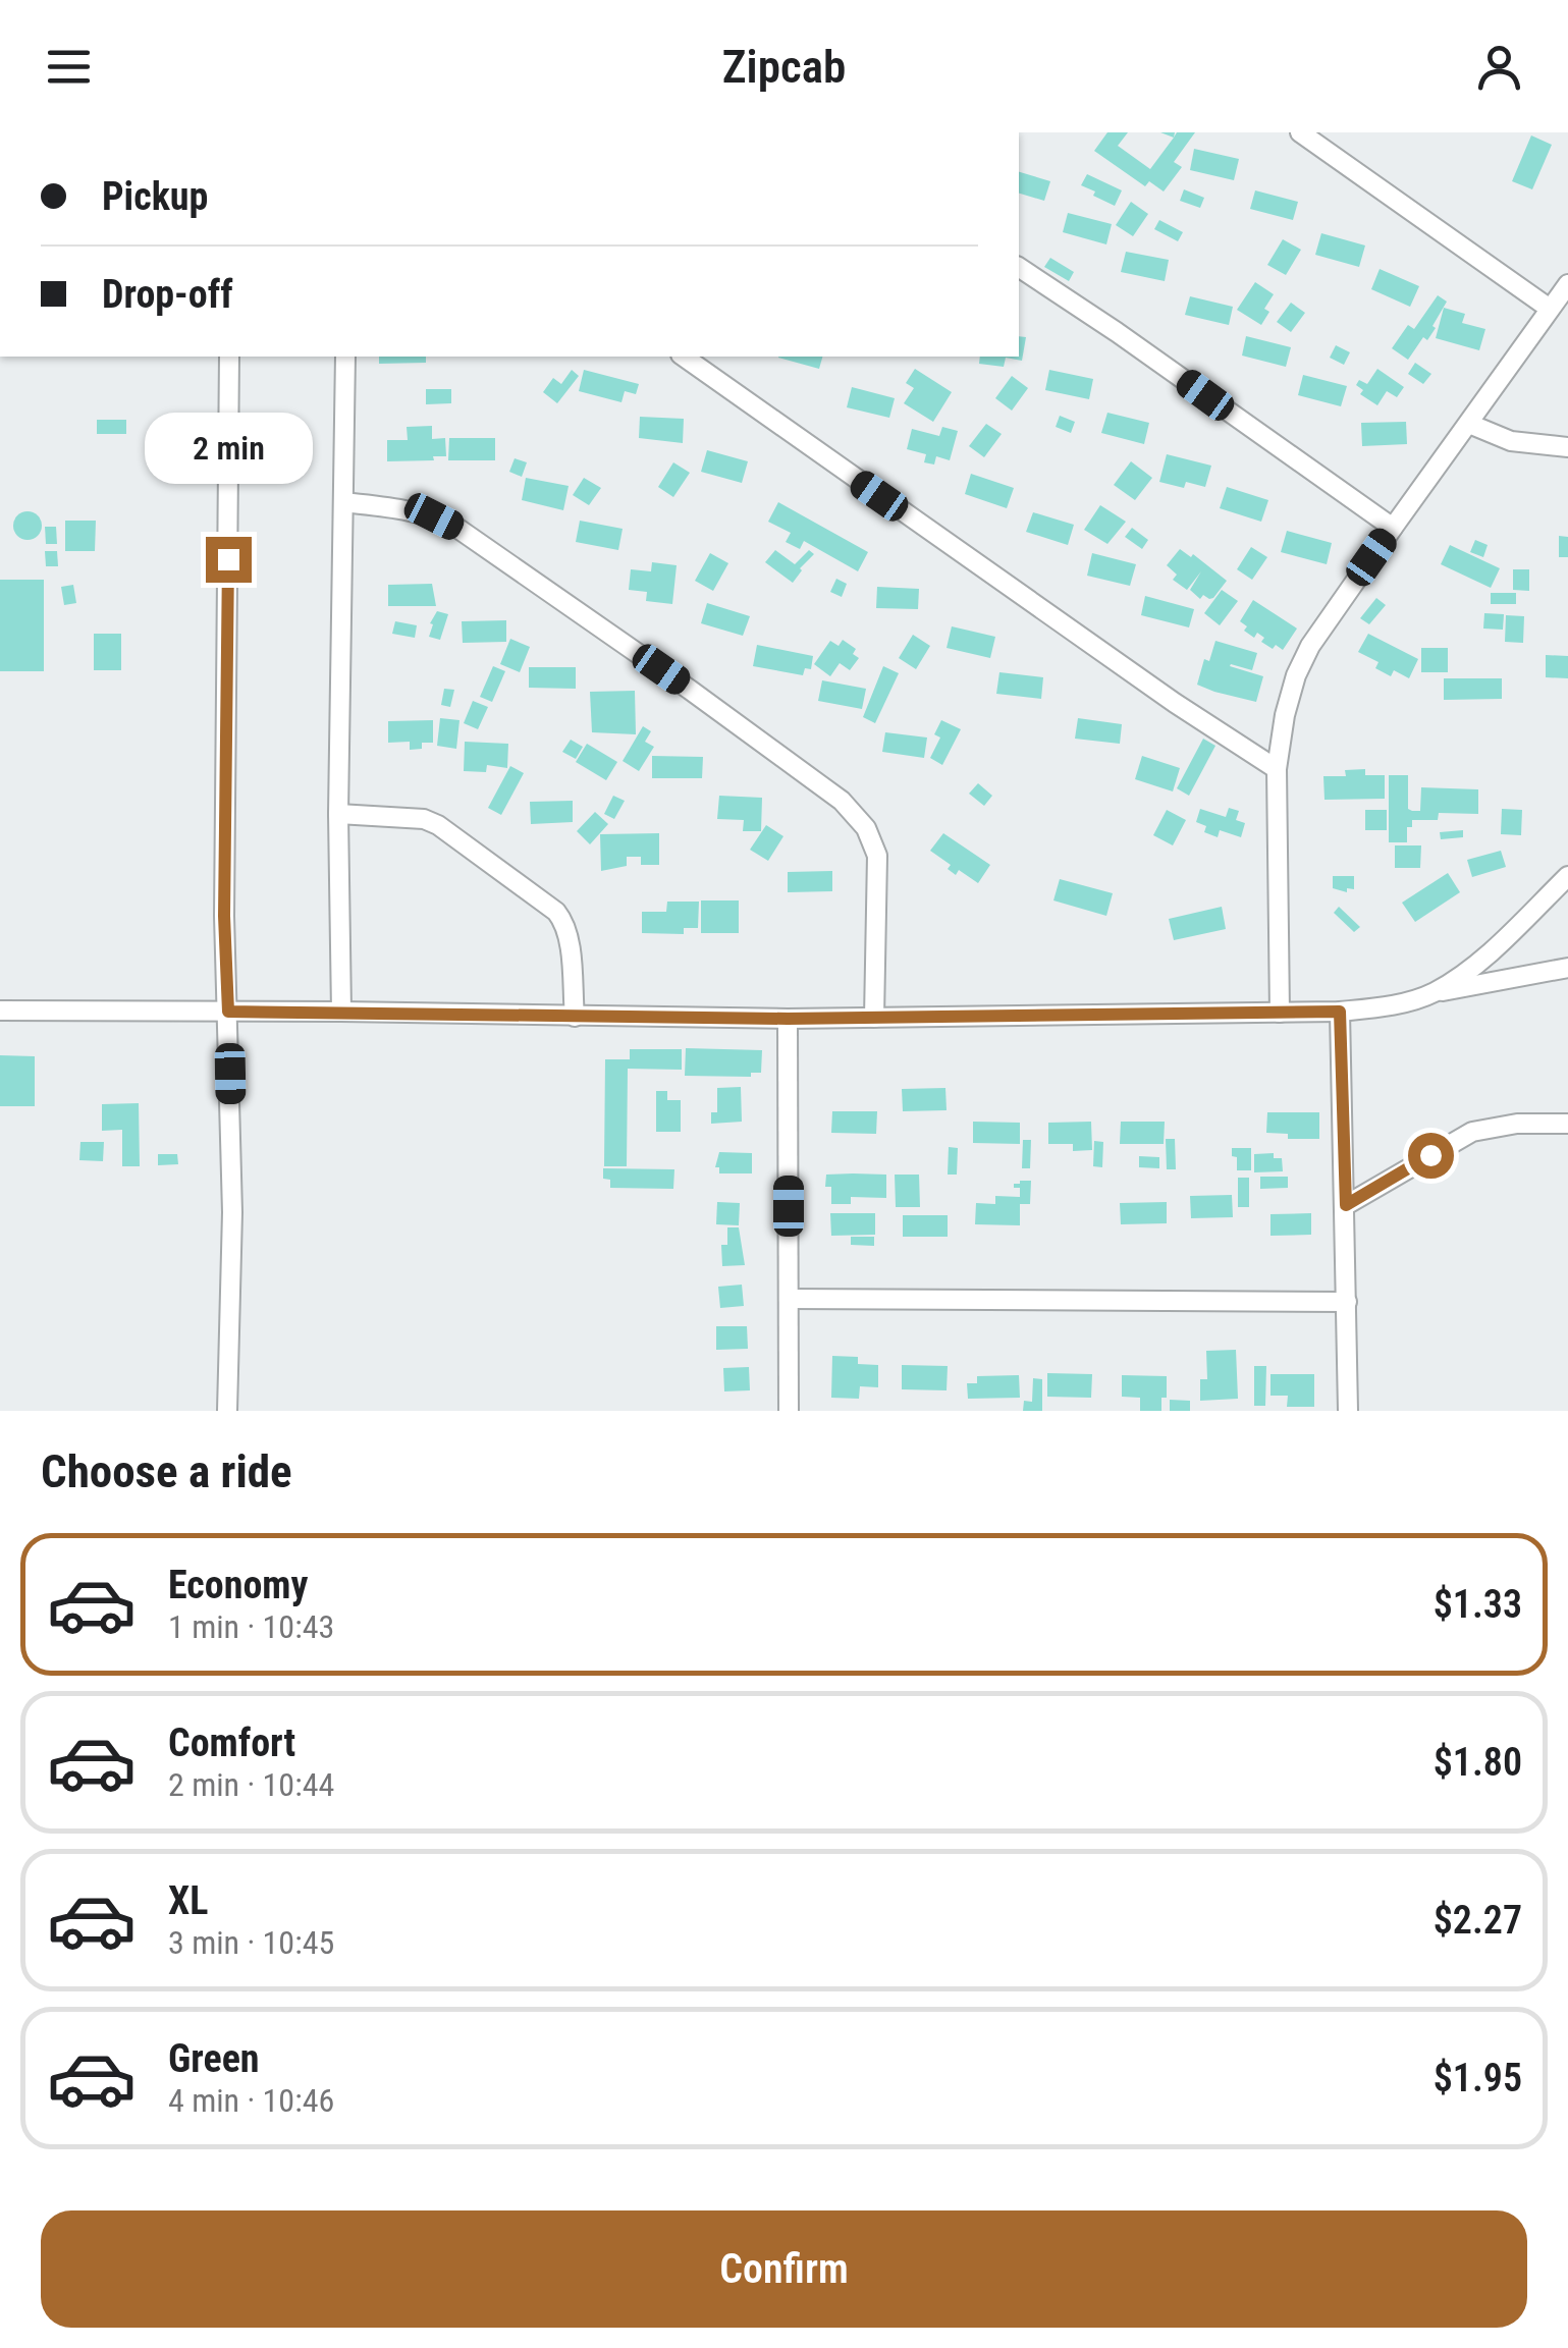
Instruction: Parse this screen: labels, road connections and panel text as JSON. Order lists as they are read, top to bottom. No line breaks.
{"page":{"header":"Zipcab","banner":["Pickup","Drop-off"],"bubble":"2 min","heading":"Choose a ride","list":[{"name":"Economy","note":"1 min · 10:43","value":"$1.33"},{"name":"Comfort","note":"2 min · 10:44","value":"$1.80"},{"name":"XL","note":"3 min · 10:45","value":"$2.27"},{"name":"Green","note":"4 min · 10:46","value":"$1.95"}],"buttons":"Confirm"}}
